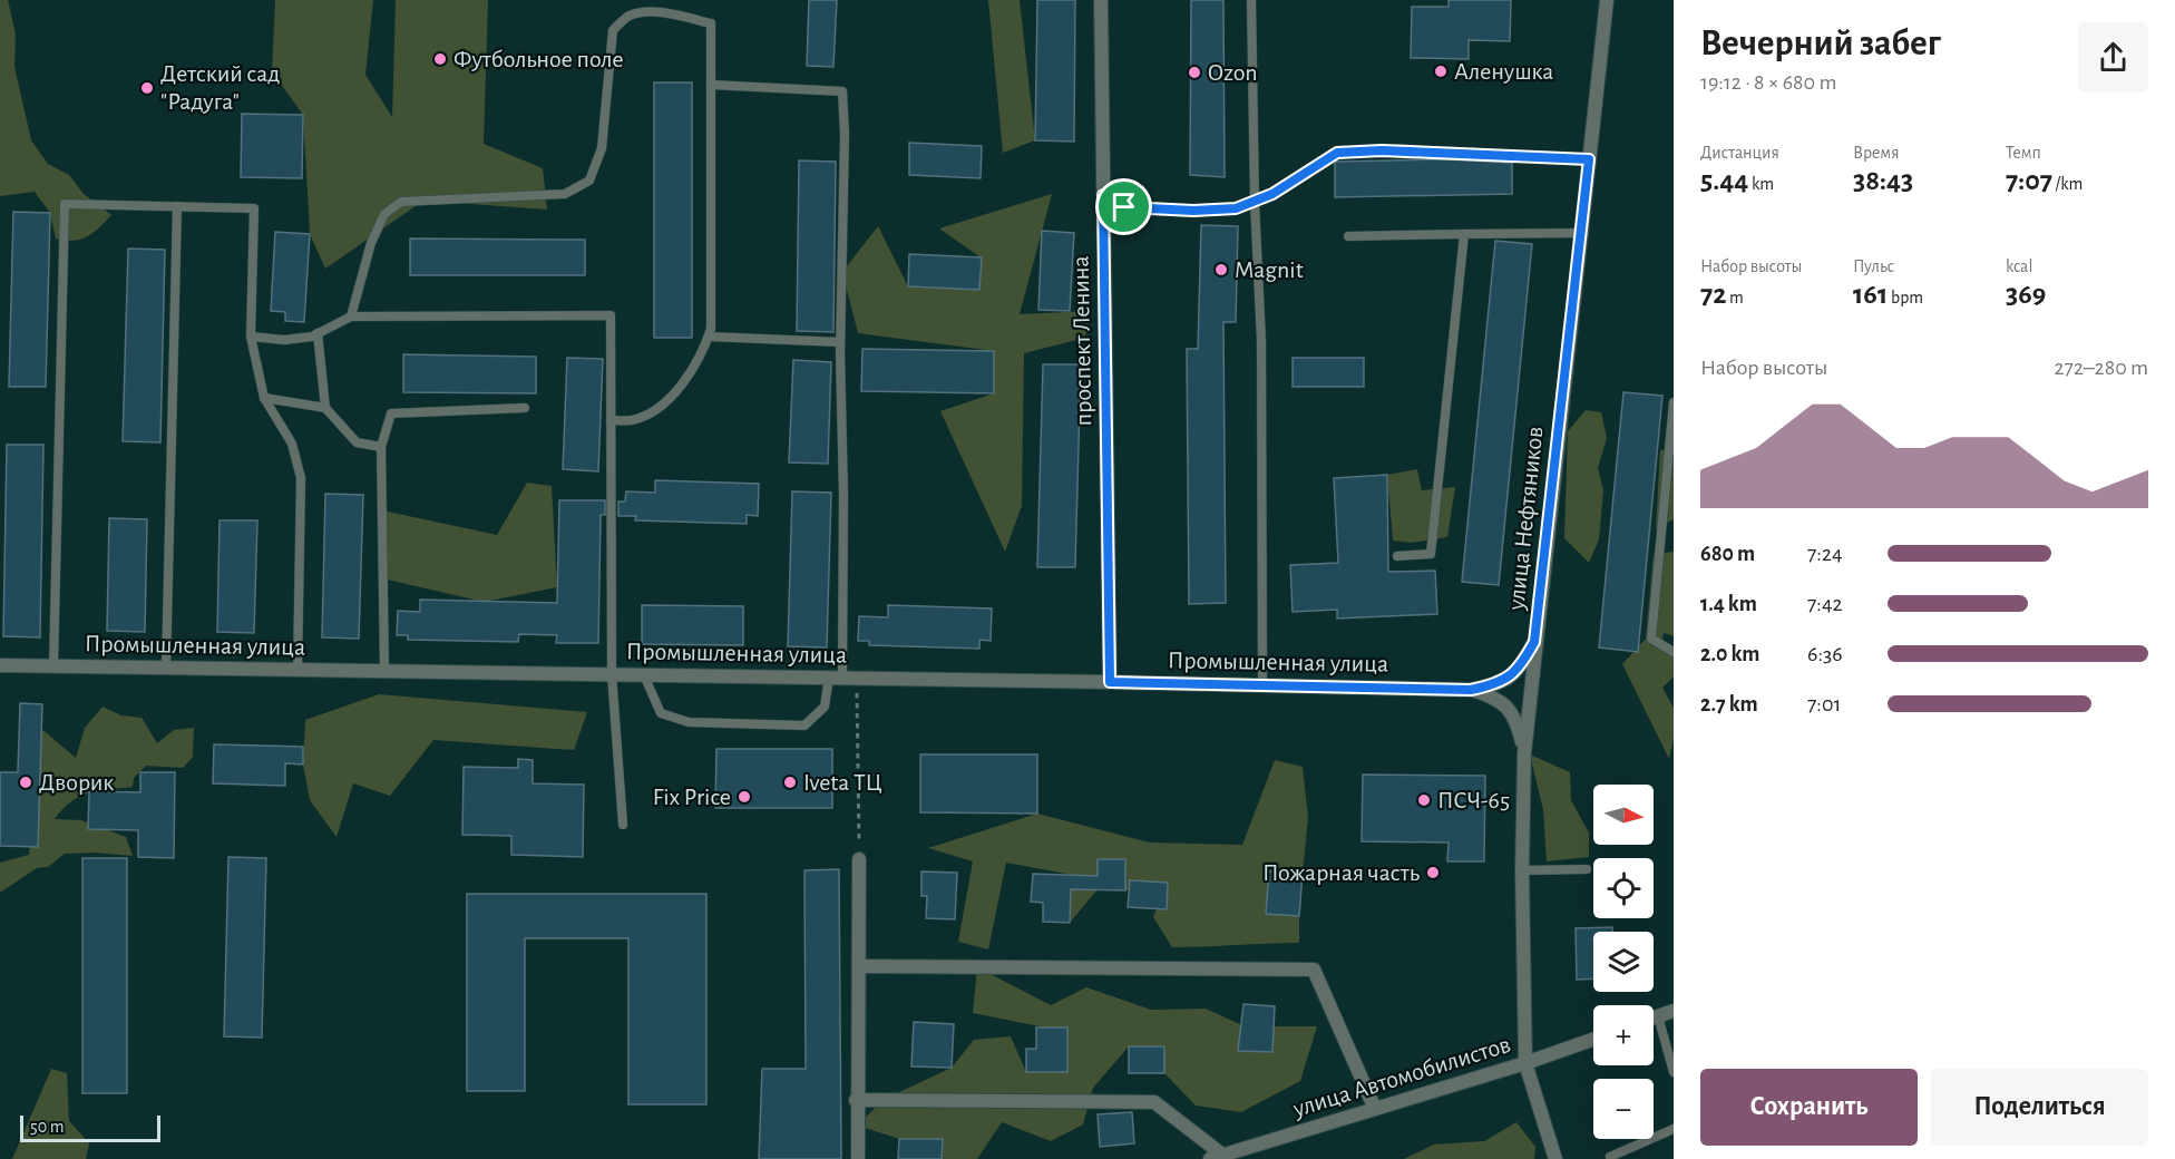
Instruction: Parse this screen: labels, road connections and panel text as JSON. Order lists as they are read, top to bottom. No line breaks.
{"streets":{"street":["проспект Ленина","улица Нефтяников","Промышленная улица","улица Автомобилистов"]},"crossings":[["проспект Ленина","Промышленная улица"],["улица Нефтяников","Промышленная улица"],["улица Нефтяников","улица Автомобилистов"]],"places":["Футбольное поле","Аленушка","Ozon","Детский сад \"Радуга\"","Magnit","Дворик","Iveta ТЦ","Fix Price","ПСЧ-65","Пожарная часть"],"scale_bar":"50 m","north":"right","page":{"heading":["Вечерний забег","19:12 · 8 × 680 m"],"stats":[["Дистанция","5.44 km"],["Время","38:43"],["Темп","7:07 /km"],["Набор высоты","72 m"],["Пульс","161 bpm"],["kcal","369"]],"chart":["Набор высоты","272–280 m"],"list":[{"name":"680 m","note":"7:24"},{"name":"1.4 km","note":"7:42"},{"name":"2.0 km","note":"6:36"},{"name":"2.7 km","note":"7:01"}],"map_buttons":["+","−"],"buttons":["Сохранить","Поделиться"],"scale":"50 m"}}
